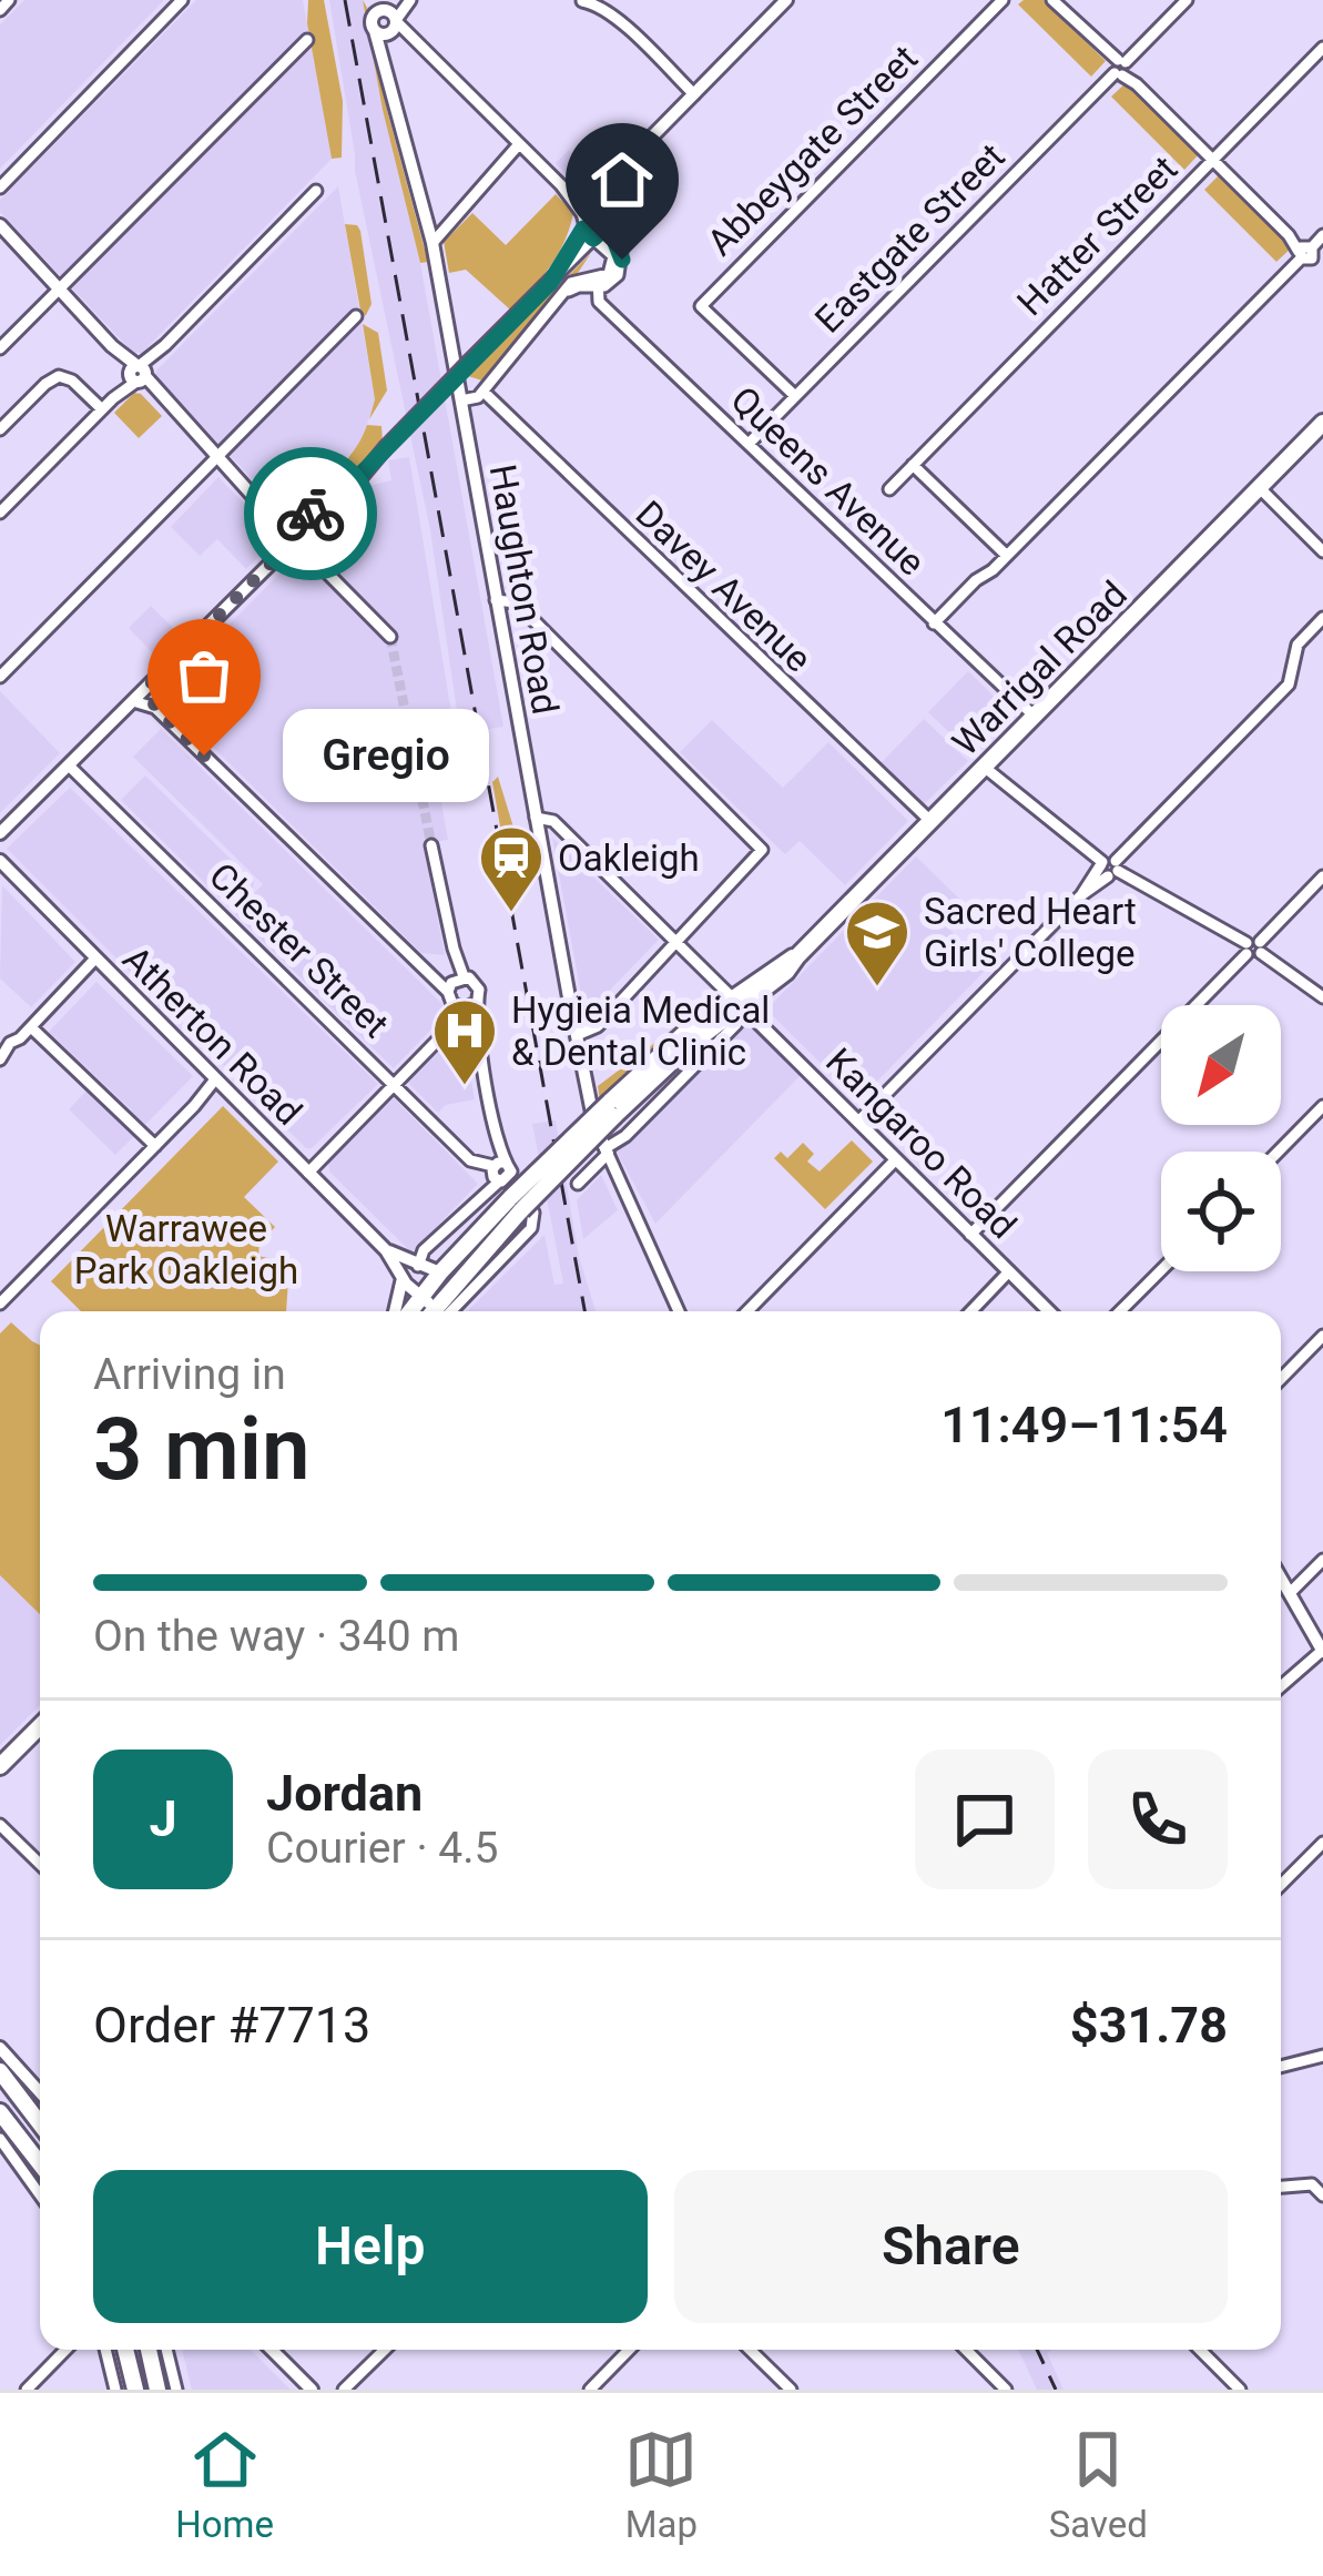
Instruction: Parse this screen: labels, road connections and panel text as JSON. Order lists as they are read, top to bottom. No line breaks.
{"streets":{"highway":["Warrigal Road"],"street":["Abbeygate Street","Hatter Street","Eastgate Street","Queens Avenue","Davey Avenue","Haughton Road","Chester Street","Atherton Road","Kangaroo Road"]},"crossings":[["Abbeygate Street","Eastgate Street"],["Eastgate Street","Queens Avenue"],["Queens Avenue","Warrigal Road"],["Davey Avenue","Warrigal Road"],["Haughton Road","Warrigal Road"],["Warrigal Road","Chester Street"],["Warrigal Road","Atherton Road"],["Warrigal Road","Kangaroo Road"]],"parks":["Warrawee Park Oakleigh"],"places":{"other":["Gregio"],"station":["Oakleigh"],"school or university":["Sacred Heart Girls' College"],"hospital":["Hygieia Medical & Dental Clinic"]},"north":"bottom left","page":{"bubble":"Gregio","heading":["3 min","Arriving in","11:49–11:54"],"panel":["Jordan","Courier · 4.5","Order #7713","$31.78"],"bar":"On the way · 340 m","round":"J","buttons":["Help","Share"],"tabs":["Home","Map","Saved"]}}
